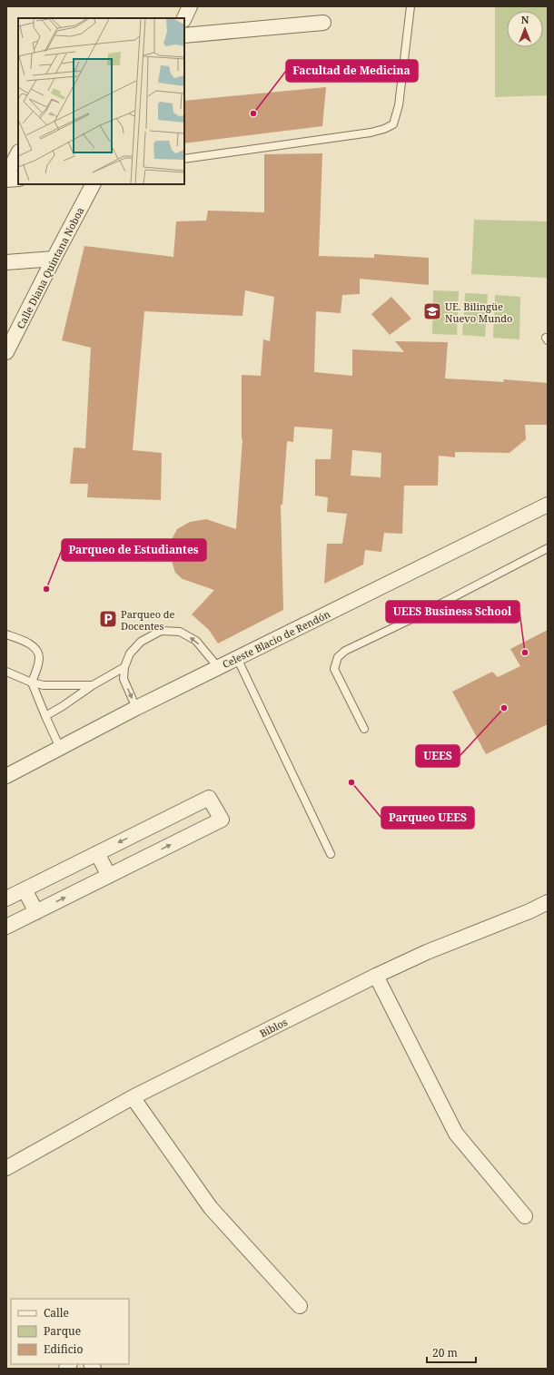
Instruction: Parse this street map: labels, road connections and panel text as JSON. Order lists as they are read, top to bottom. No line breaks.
{"streets":{"street":["Calle Diana Quintana Noboa","Celeste Blacio de Rendón","Biblos"]},"places":{"other":["Facultad de Medicina","Parqueo de Estudiantes","UEES Business School","UEES","Parqueo UEES"],"school or university":["UE. Bilingüe Nuevo Mundo"],"parking":["Parqueo de Docentes"]},"legend":["Calle","Parque","Edificio"],"scale_bar":"20 m","north":"top"}
